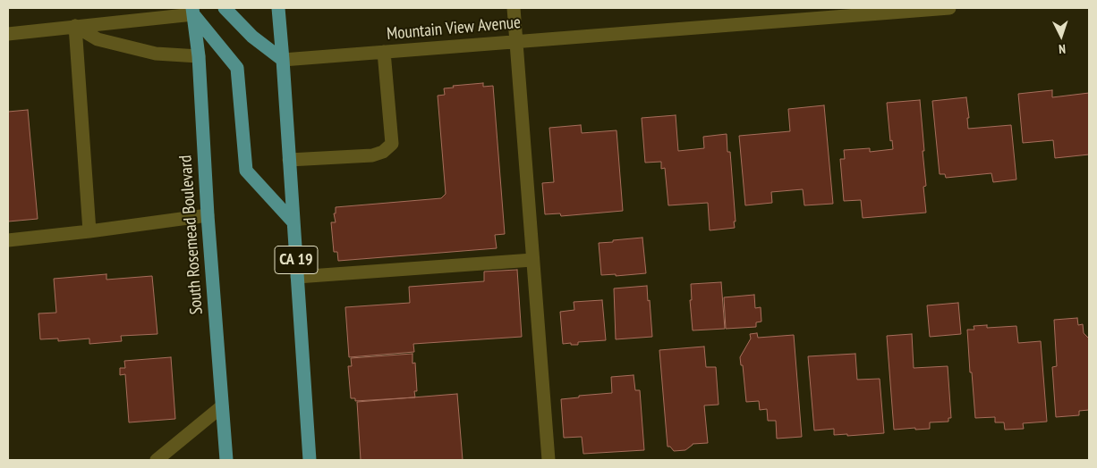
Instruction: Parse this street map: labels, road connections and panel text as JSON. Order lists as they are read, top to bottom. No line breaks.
{"streets":{"main road":["South Rosemead Boulevard","CA 19"],"street":["Mountain View Avenue"]},"crossings":[["Mountain View Avenue","CA 19"]],"north":"bottom"}
